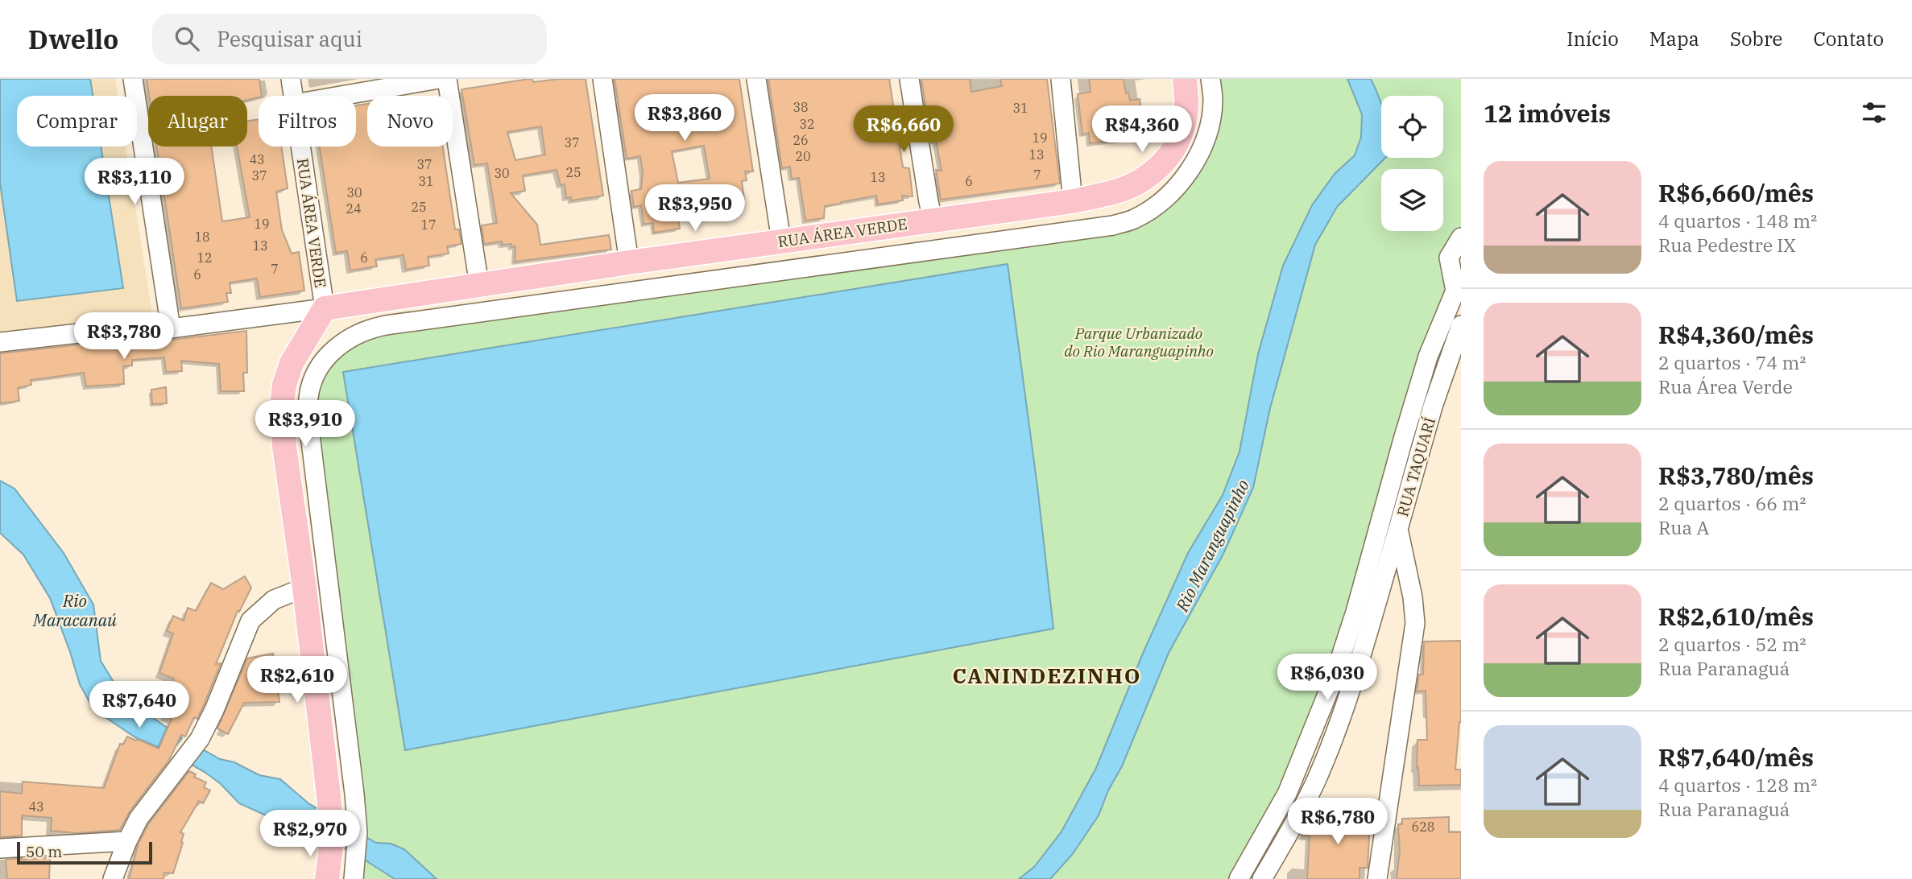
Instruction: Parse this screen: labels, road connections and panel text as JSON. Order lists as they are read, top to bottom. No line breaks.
{"streets":{"main road":["RUA ÁREA VERDE"],"street":["RUA TAQUARÍ"]},"districts":["CANINDEZINHO"],"water":["Rio Maranguapinho","Rio Maracanaú"],"parks":["Parque Urbanizado do Rio Maranguapinho"],"house_numbers":["38","31","32","19","26","37","13","20","43","37","25","30","7","37","13","31","6","30","25","24","19","17","18","13","12","6","7","6","43","628"],"scale_bar":"50 m","page":{"header":"Dwello","search":"Pesquisar aqui","nav":["Início","Mapa","Sobre","Contato"],"heading":"12 imóveis","price":["R$3,860","R$6,660","R$4,360","R$3,110","R$3,950","R$3,780","R$3,910","R$6,030","R$2,610","R$7,640","R$6,780","R$2,970"],"chip":["Comprar","Alugar","Filtros","Novo"],"list":[{"name":"R$6,660/mês","note":"4 quartos · 148 m² · Rua Pedestre IX"},{"name":"R$4,360/mês","note":"2 quartos · 74 m² · Rua Área Verde"},{"name":"R$3,780/mês","note":"2 quartos · 66 m² · Rua A"},{"name":"R$2,610/mês","note":"2 quartos · 52 m² · Rua Paranaguá"},{"name":"R$7,640/mês","note":"4 quartos · 128 m² · Rua Paranaguá"}],"scale":"50 m"}}
